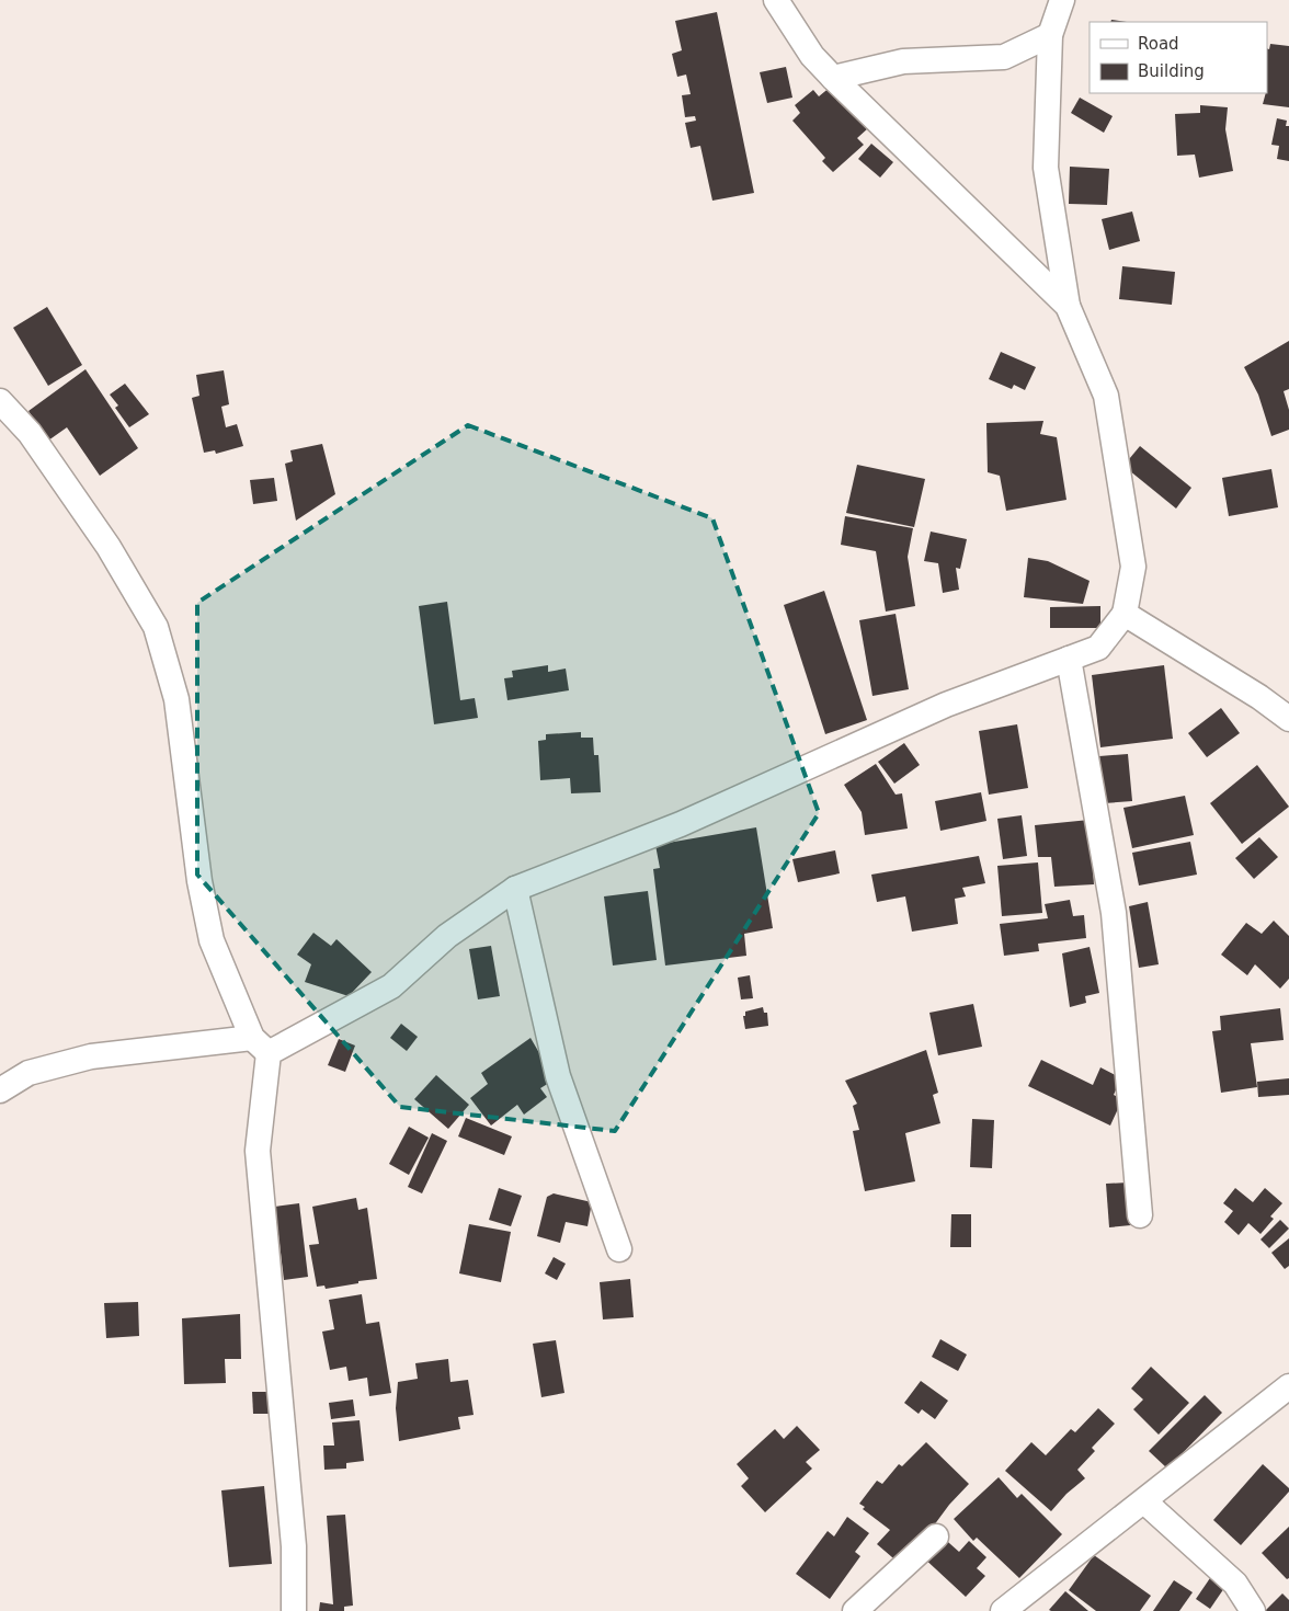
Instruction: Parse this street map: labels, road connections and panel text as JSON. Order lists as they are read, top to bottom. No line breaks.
{"legend":["Road","Building"]}
